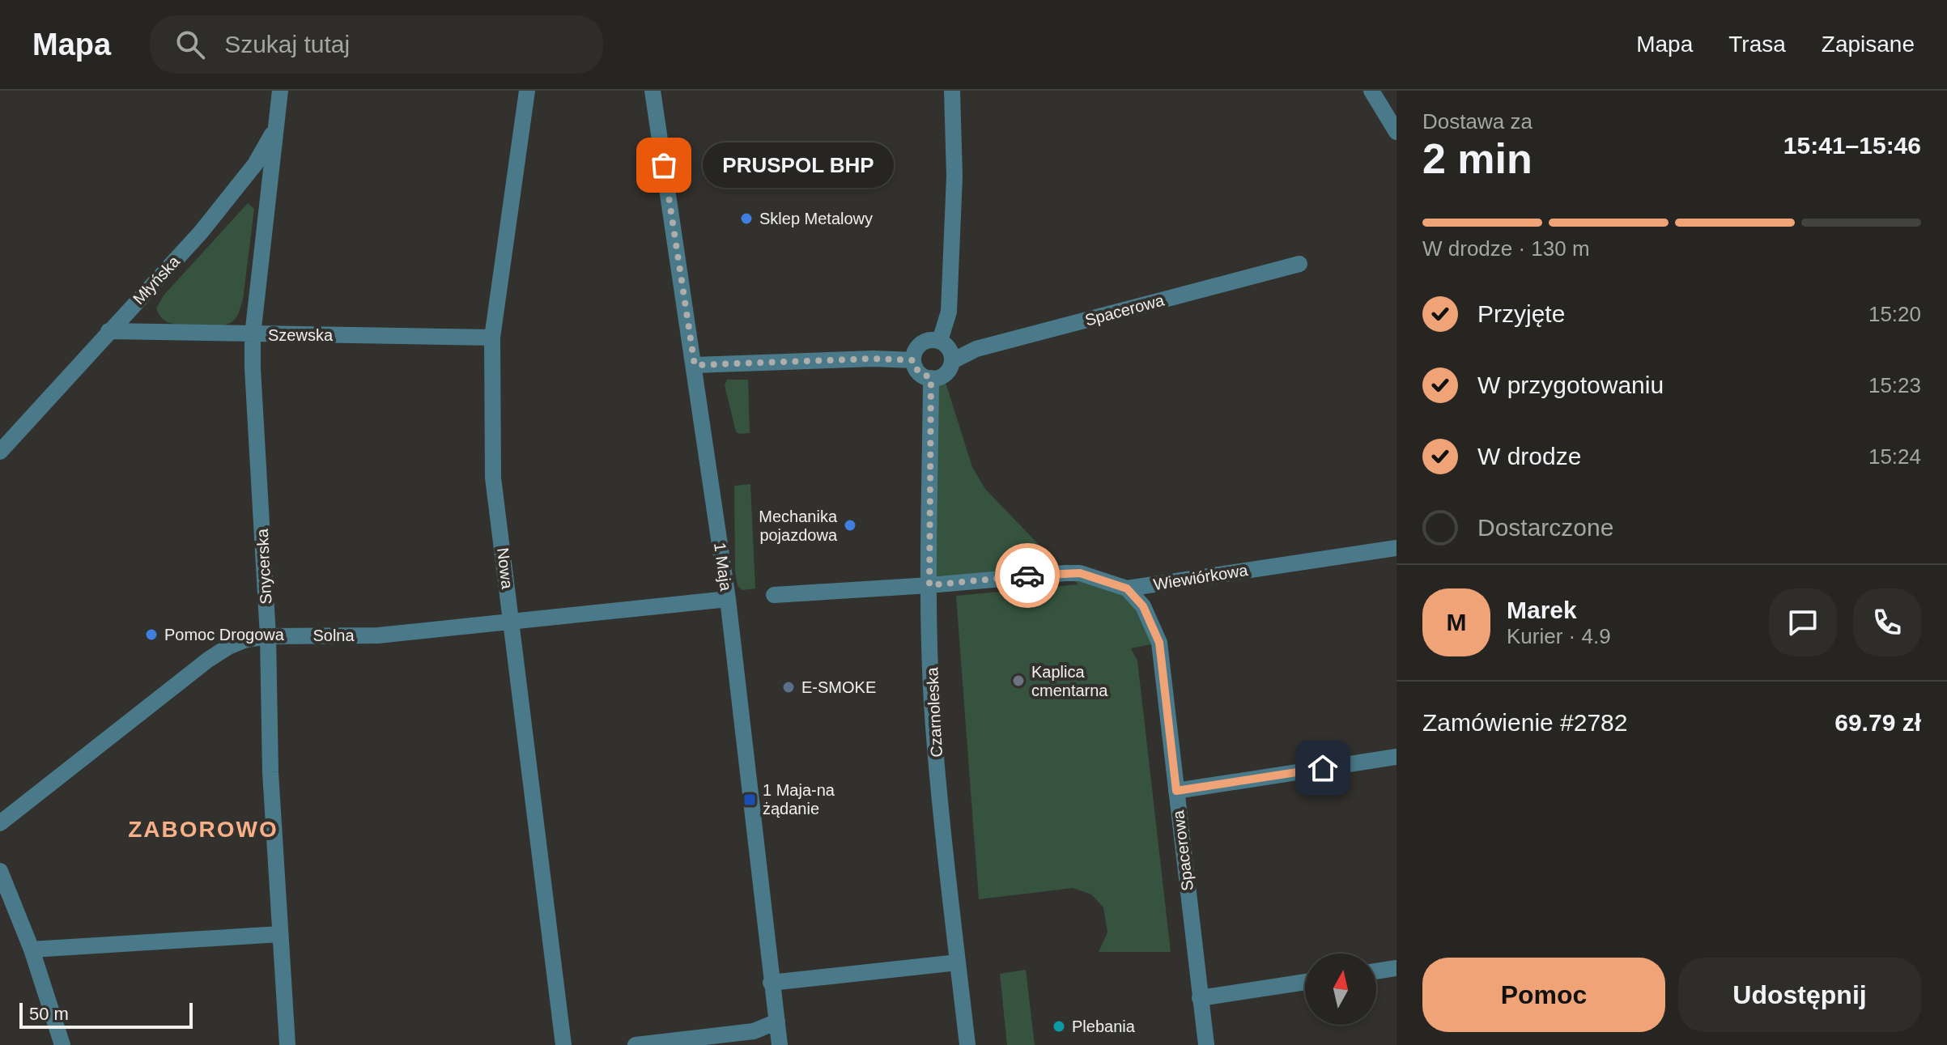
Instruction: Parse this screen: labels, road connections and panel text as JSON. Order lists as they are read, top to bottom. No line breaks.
{"streets":{"street":["Młyńska","Spacerowa","Szewska","Snycerska","1 Maja","Nowa","Wiewiórkowa","Solna","Czarnoleska"]},"crossings":[["Młyńska","Szewska"],["Młyńska","Snycerska"],["Spacerowa","Wiewiórkowa"],["Spacerowa","Czarnoleska"],["Szewska","Snycerska"],["Szewska","Nowa"],["Snycerska","Solna"],["1 Maja","Solna"],["Nowa","Solna"],["Wiewiórkowa","Czarnoleska"]],"districts":["ZABOROWO"],"places":{"other":["PRUSPOL BHP","Sklep Metalowy","Mechanika pojazdowa","Pomoc Drogowa","Kaplica cmentarna","E-SMOKE","Plebania"],"transit":["1 Maja-na żądanie"]},"scale_bar":"50 m","north":"top","page":{"header":"Mapa","search":"Szukaj tutaj","nav":["Mapa","Trasa","Zapisane"],"heading":["2 min","Dostawa za","15:41–15:46"],"panel":["Marek","Kurier · 4.9","Zamówienie #2782","69.79 zł"],"bubble":"PRUSPOL BHP","bar":"W drodze · 130 m","list":[["Przyjęte","15:20"],["W przygotowaniu","15:23"],["W drodze","15:24"],"Dostarczone"],"round":"M","buttons":["Pomoc","Udostępnij"],"scale":"50 m"}}
